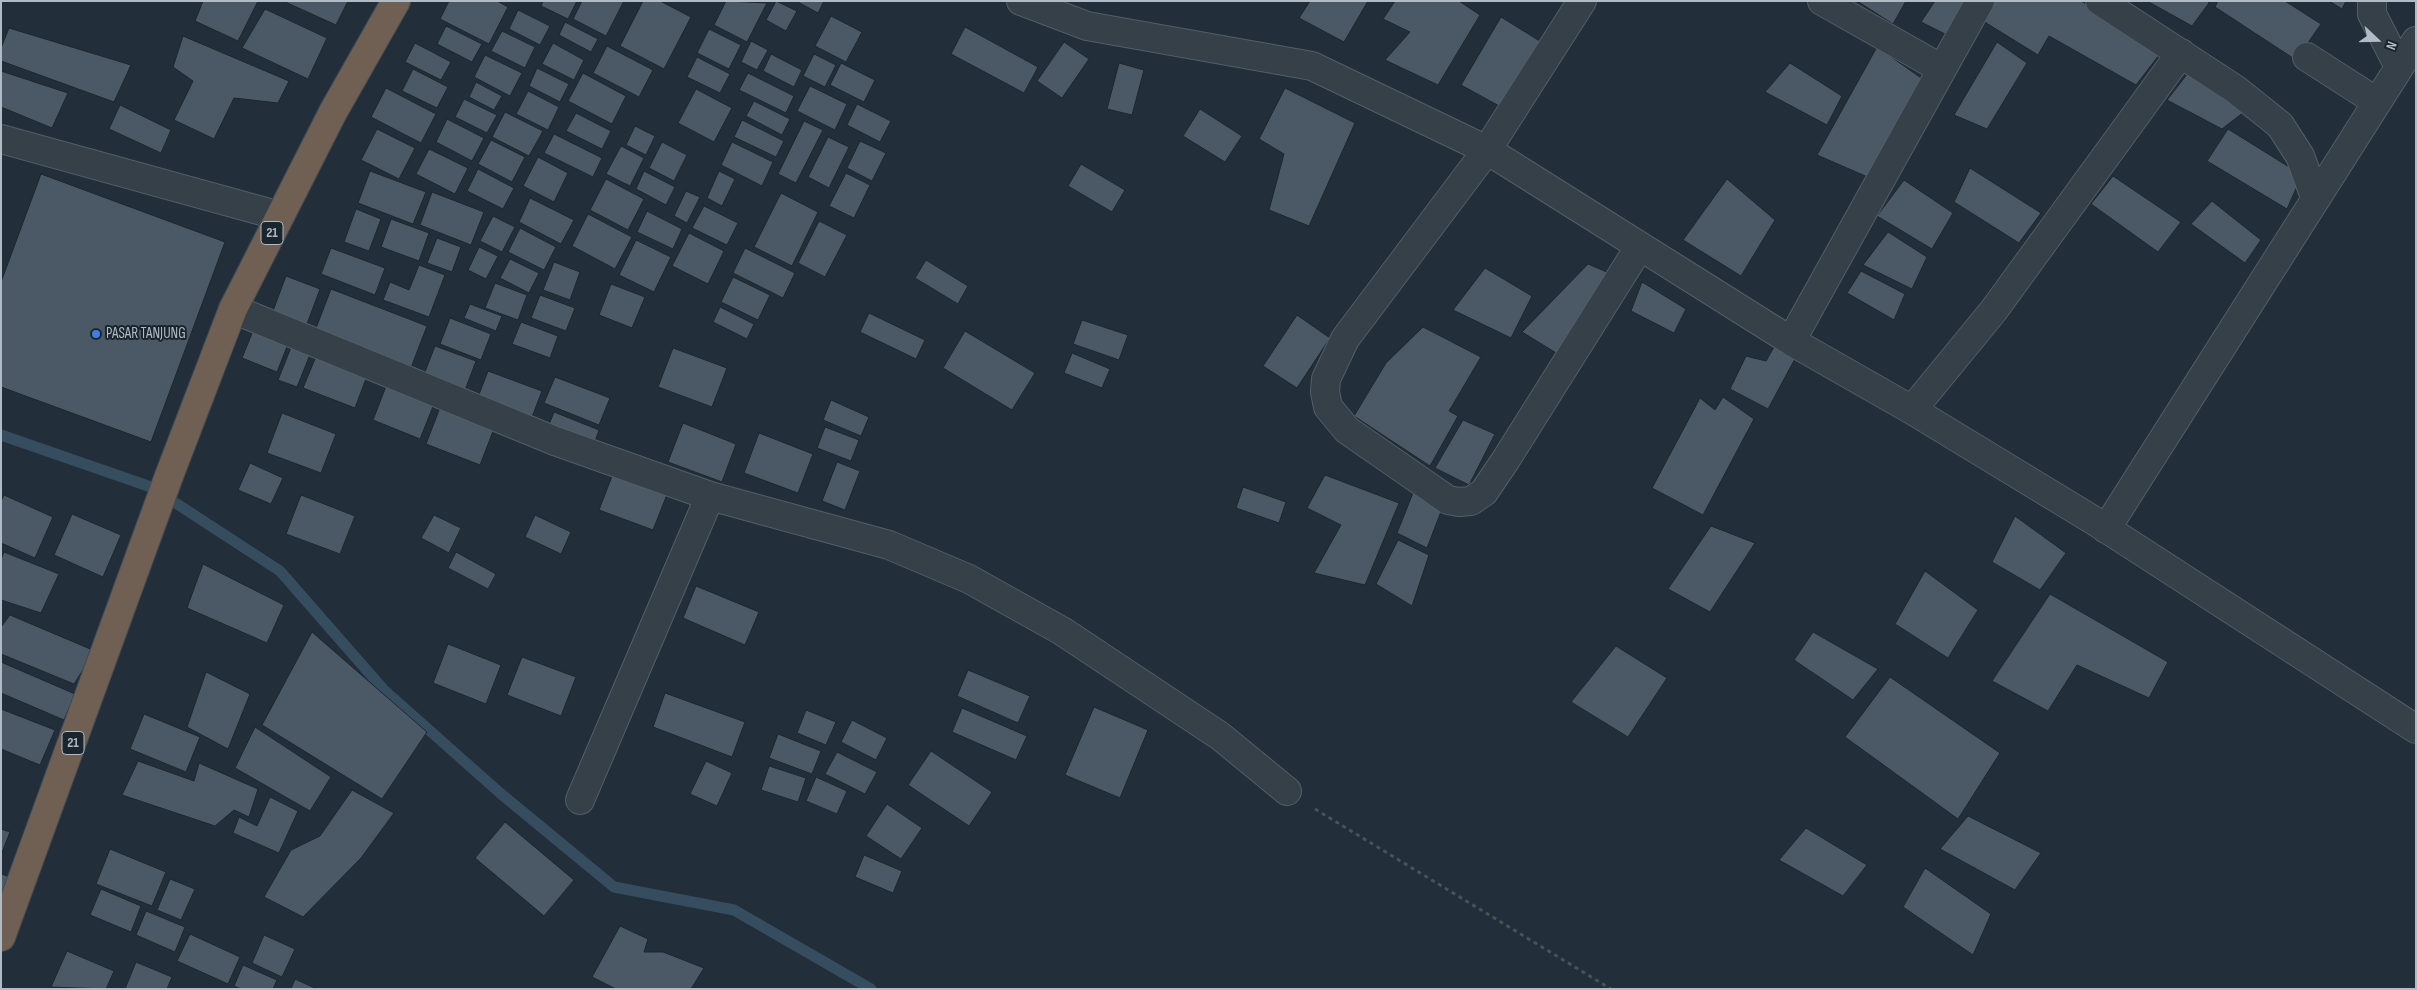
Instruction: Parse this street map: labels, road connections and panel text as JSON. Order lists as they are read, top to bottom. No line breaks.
{"streets":{"highway":["21"]},"places":["PASAR TANJUNG"],"north":"right"}
